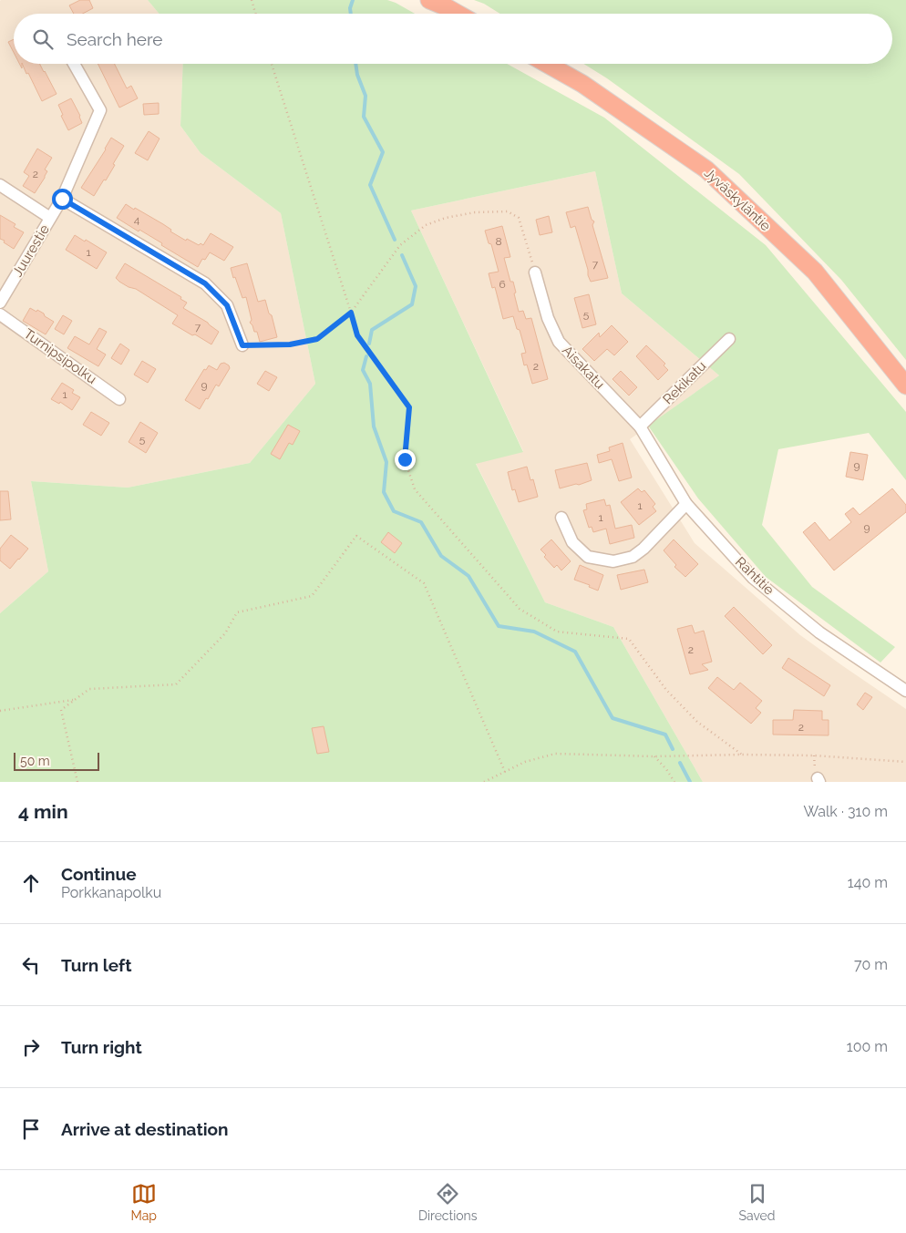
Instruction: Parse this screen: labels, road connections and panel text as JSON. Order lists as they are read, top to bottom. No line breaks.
{"streets":{"highway":["Jyväskyläntie"],"street":["Juurestie","Turnipsipolku","Aisakatu","Rekikatu","Rahtitie"]},"crossings":[["Aisakatu","Rekikatu"],["Aisakatu","Rahtitie"],["Rekikatu","Rahtitie"]],"house_numbers":["2","4","8","1","7","6","5","7","2","9","1","5","9","1","1","9","2","2"],"scale_bar":"50 m","page":{"search":"Search here","scale":"50 m","heading":["4 min","Walk · 310 m"],"list":[["Continue","Porkkanapolku","140 m"],["Turn left","70 m"],["Turn right","100 m"],"Arrive at destination"],"nav":["Map","Directions","Saved"]}}
